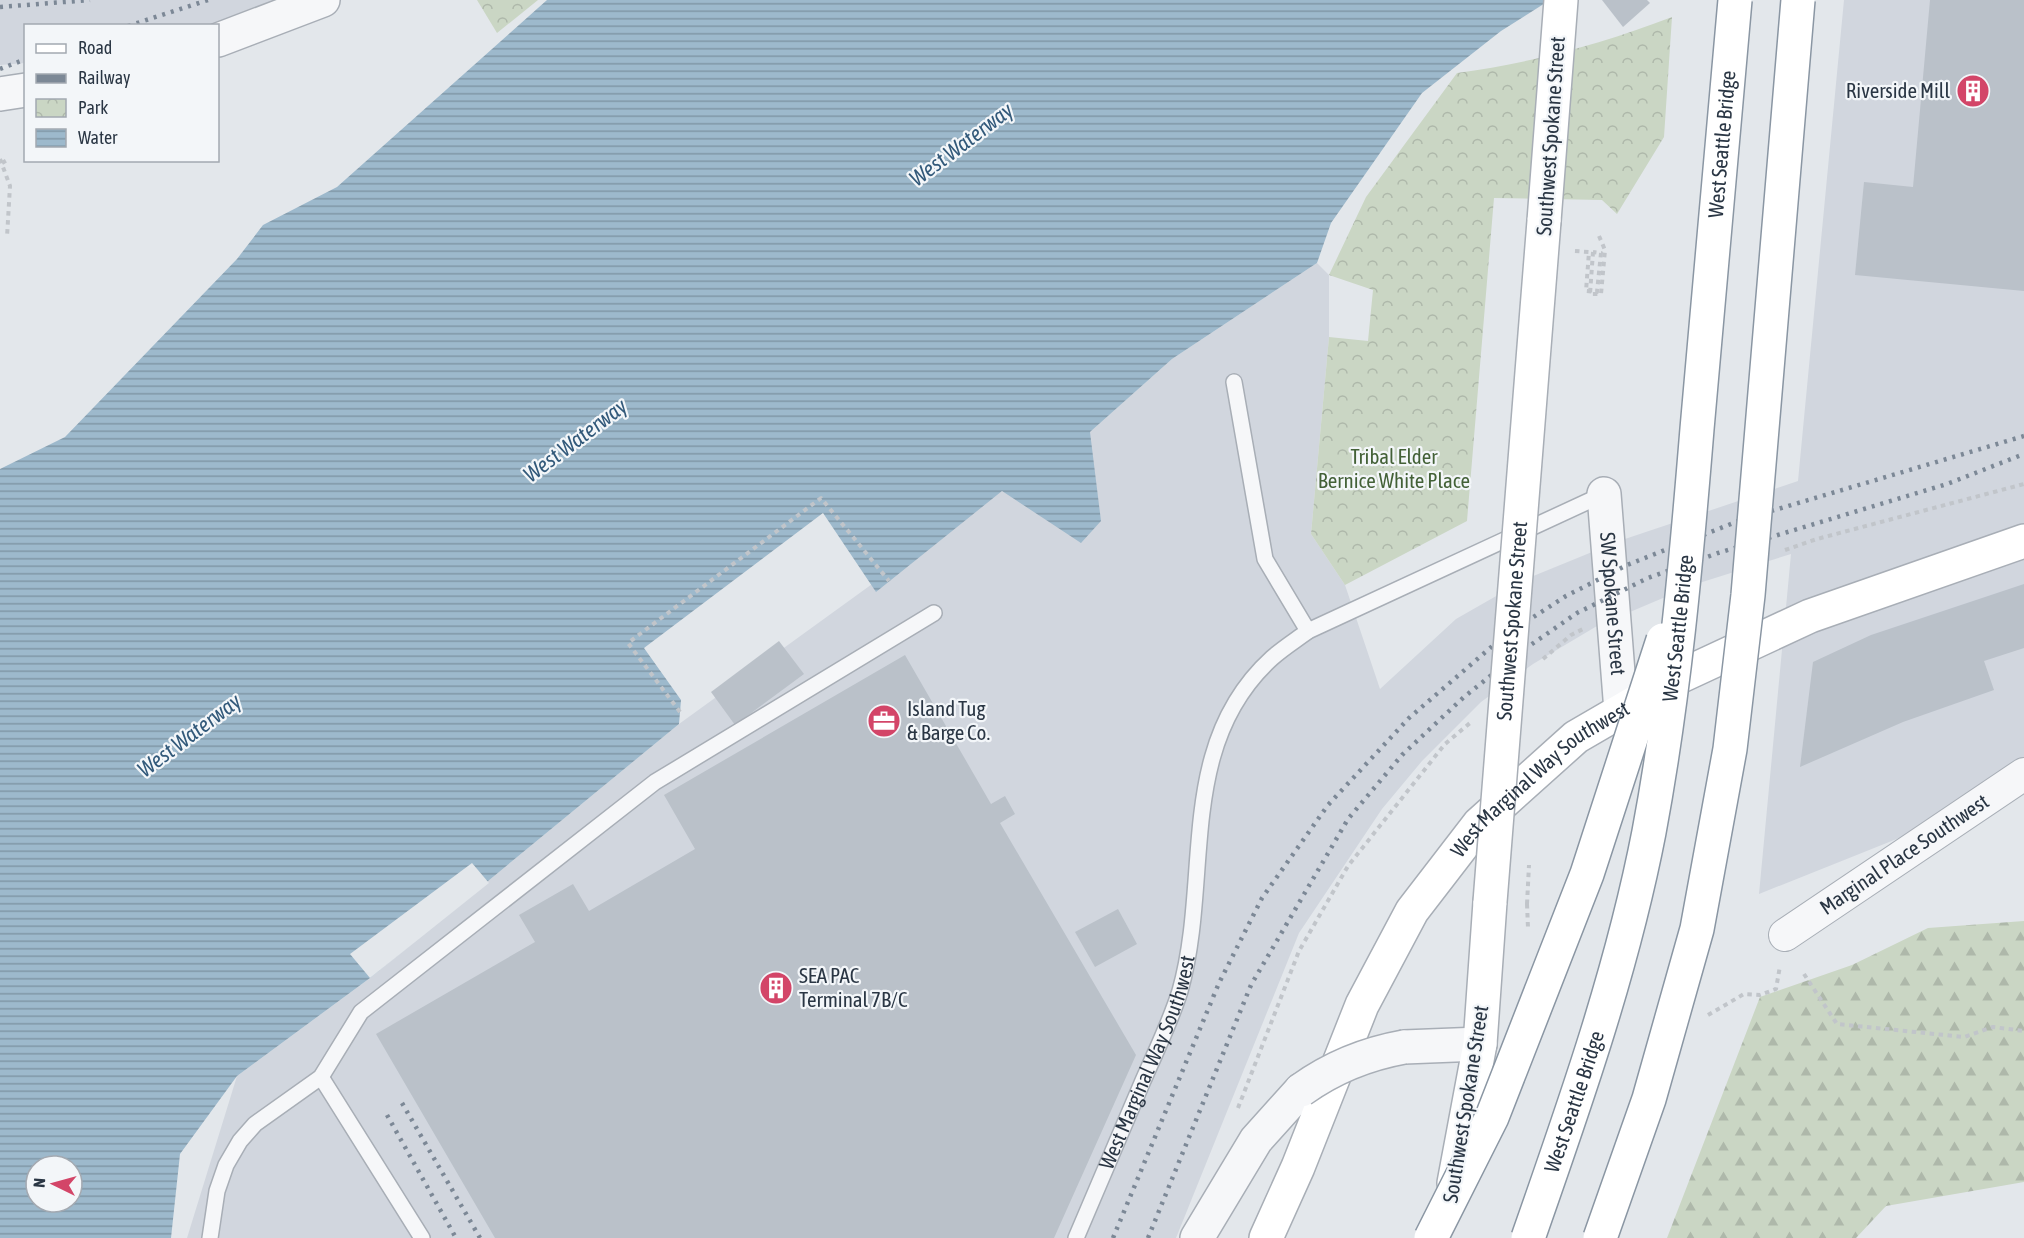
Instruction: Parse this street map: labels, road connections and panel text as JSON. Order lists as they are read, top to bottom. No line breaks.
{"streets":{"main road":["Southwest Spokane Street","West Seattle Bridge","West Marginal Way Southwest"],"street":["SW Spokane Street","Marginal Place Southwest"]},"crossings":[["SW Spokane Street","West Marginal Way Southwest"]],"water":["West Waterway"],"parks":["Tribal Elder Bernice White Place"],"places":{"building":["Riverside Mill","SEA PAC Terminal 7B/C"],"office":["Island Tug & Barge Co."]},"legend":["Road","Railway","Park","Water"],"north":"left"}
